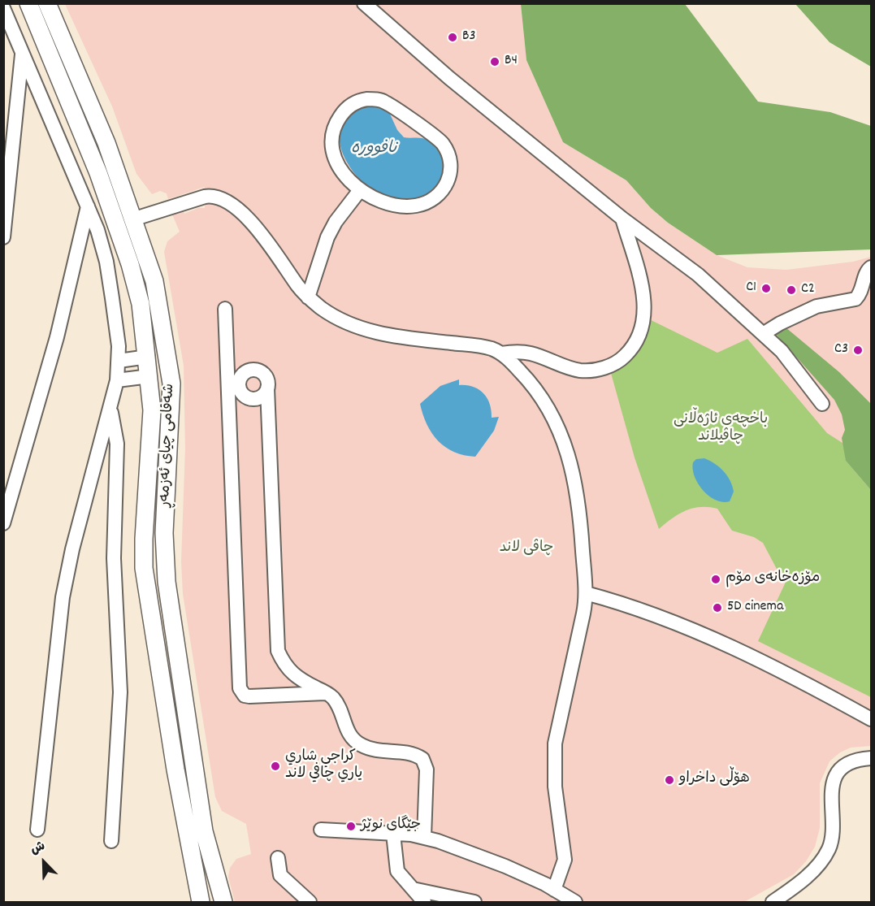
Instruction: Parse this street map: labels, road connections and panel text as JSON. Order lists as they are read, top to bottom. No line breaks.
{"streets":{"main road":["شەقامی چیای ئەزمەڕ"]},"water":["نافوورە"],"parks":["باخچەی ئاژەڵانی چاڤیلاند","چاڤی لاند"],"places":["B3","B4","C1","C2","C3","مۆزەخانەی مۆم","5D cinema","كراجي شاري ياري چافي لاند","هۆڵی داخراو","جێگای نوێژ"],"north":"top left"}
